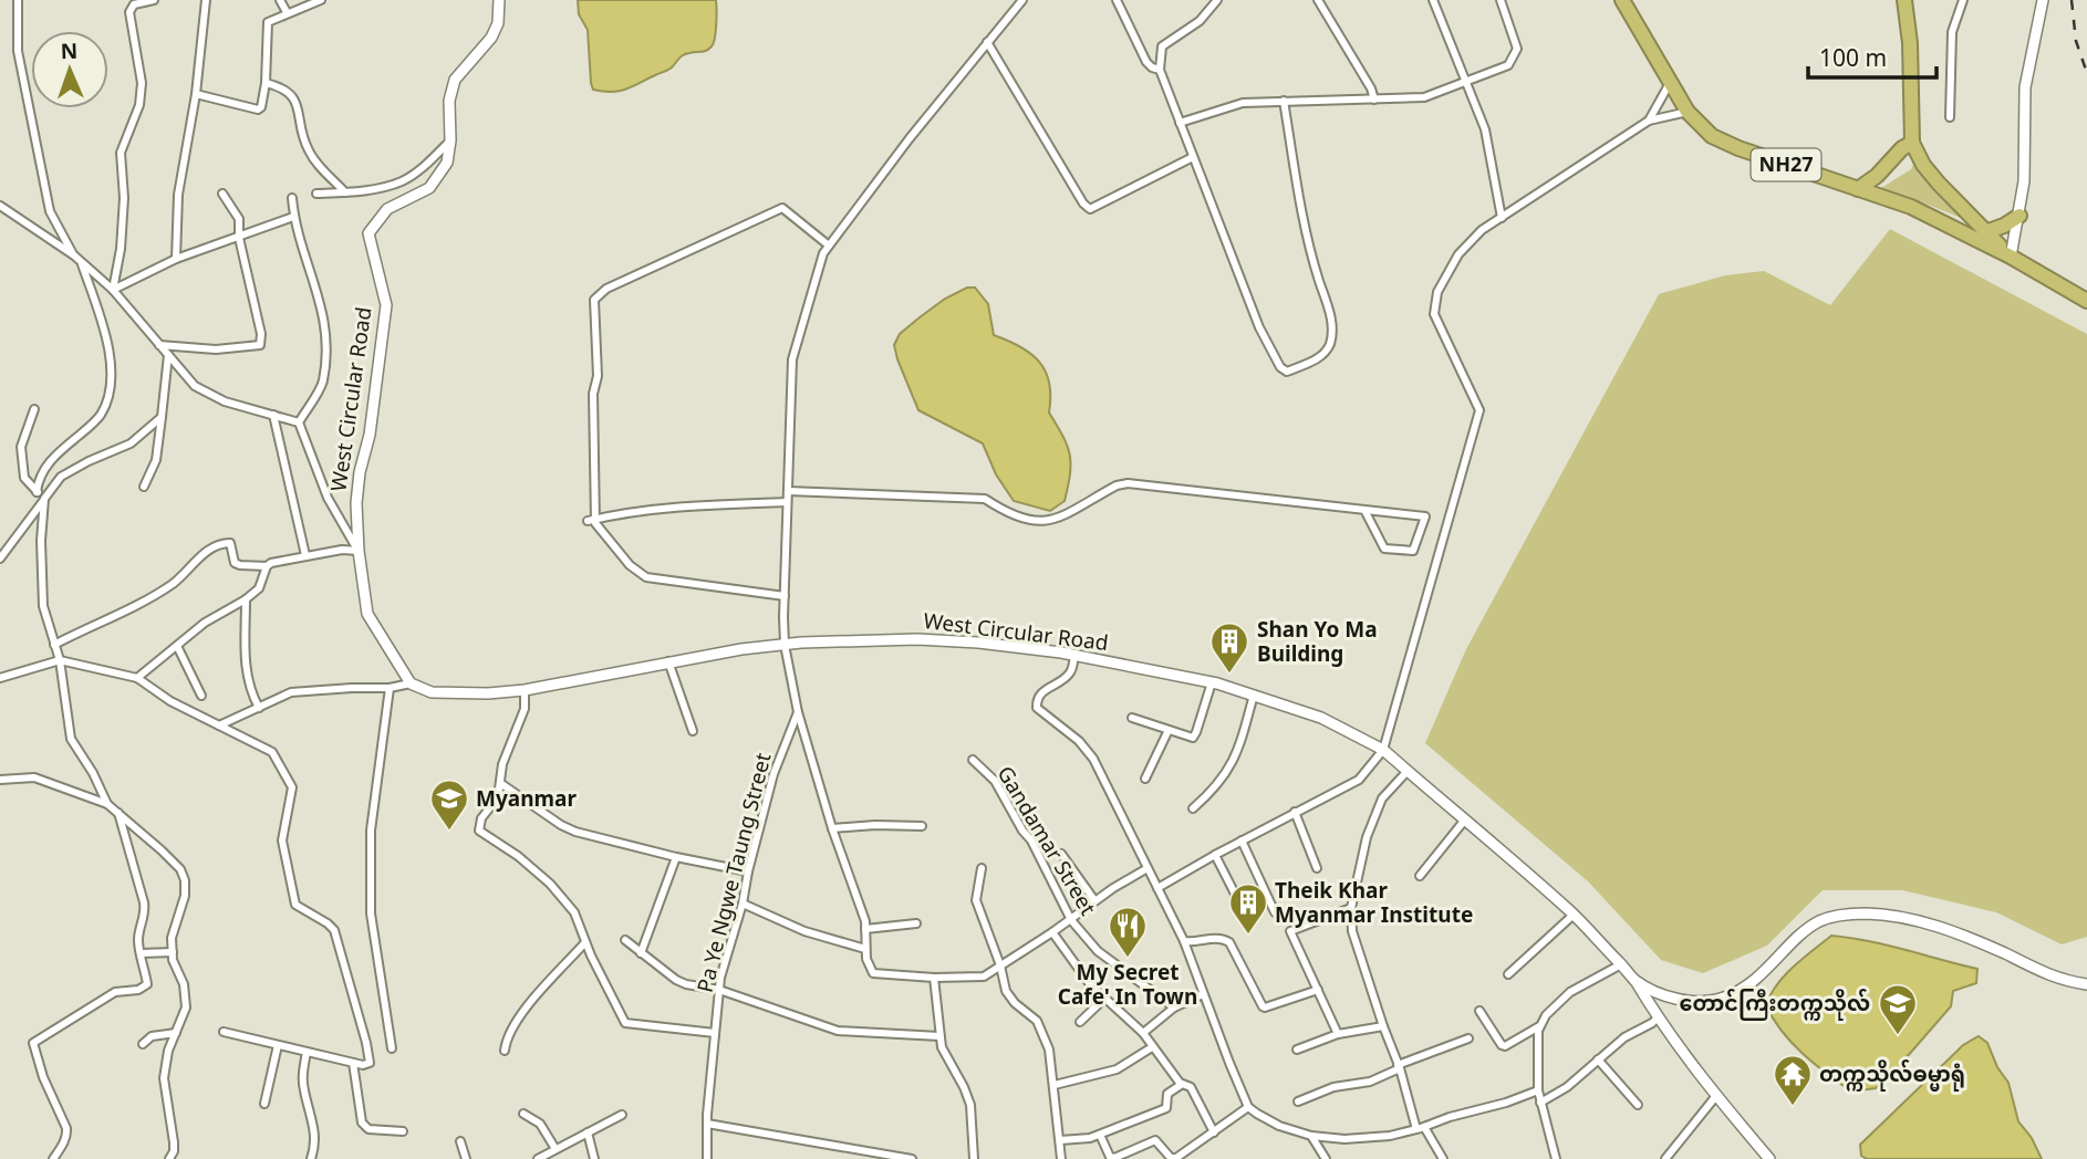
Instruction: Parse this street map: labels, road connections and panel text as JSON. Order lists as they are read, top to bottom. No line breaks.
{"streets":{"highway":["NH27"],"street":["West Circular Road","Gandamar Street","Pa Ye Ngwe Taung Street"]},"places":{"building":["Shan Yo Ma Building","Theik Khar Myanmar Institute"],"school or university":["Myanmar","တောင်ကြီးတက္ကသိုလ်"],"restaurant":["My Secret Cafe' In Town"],"temple":["တက္ကသိုလ်ဓမ္မာရုံ"]},"scale_bar":"100 m","north":"top"}
